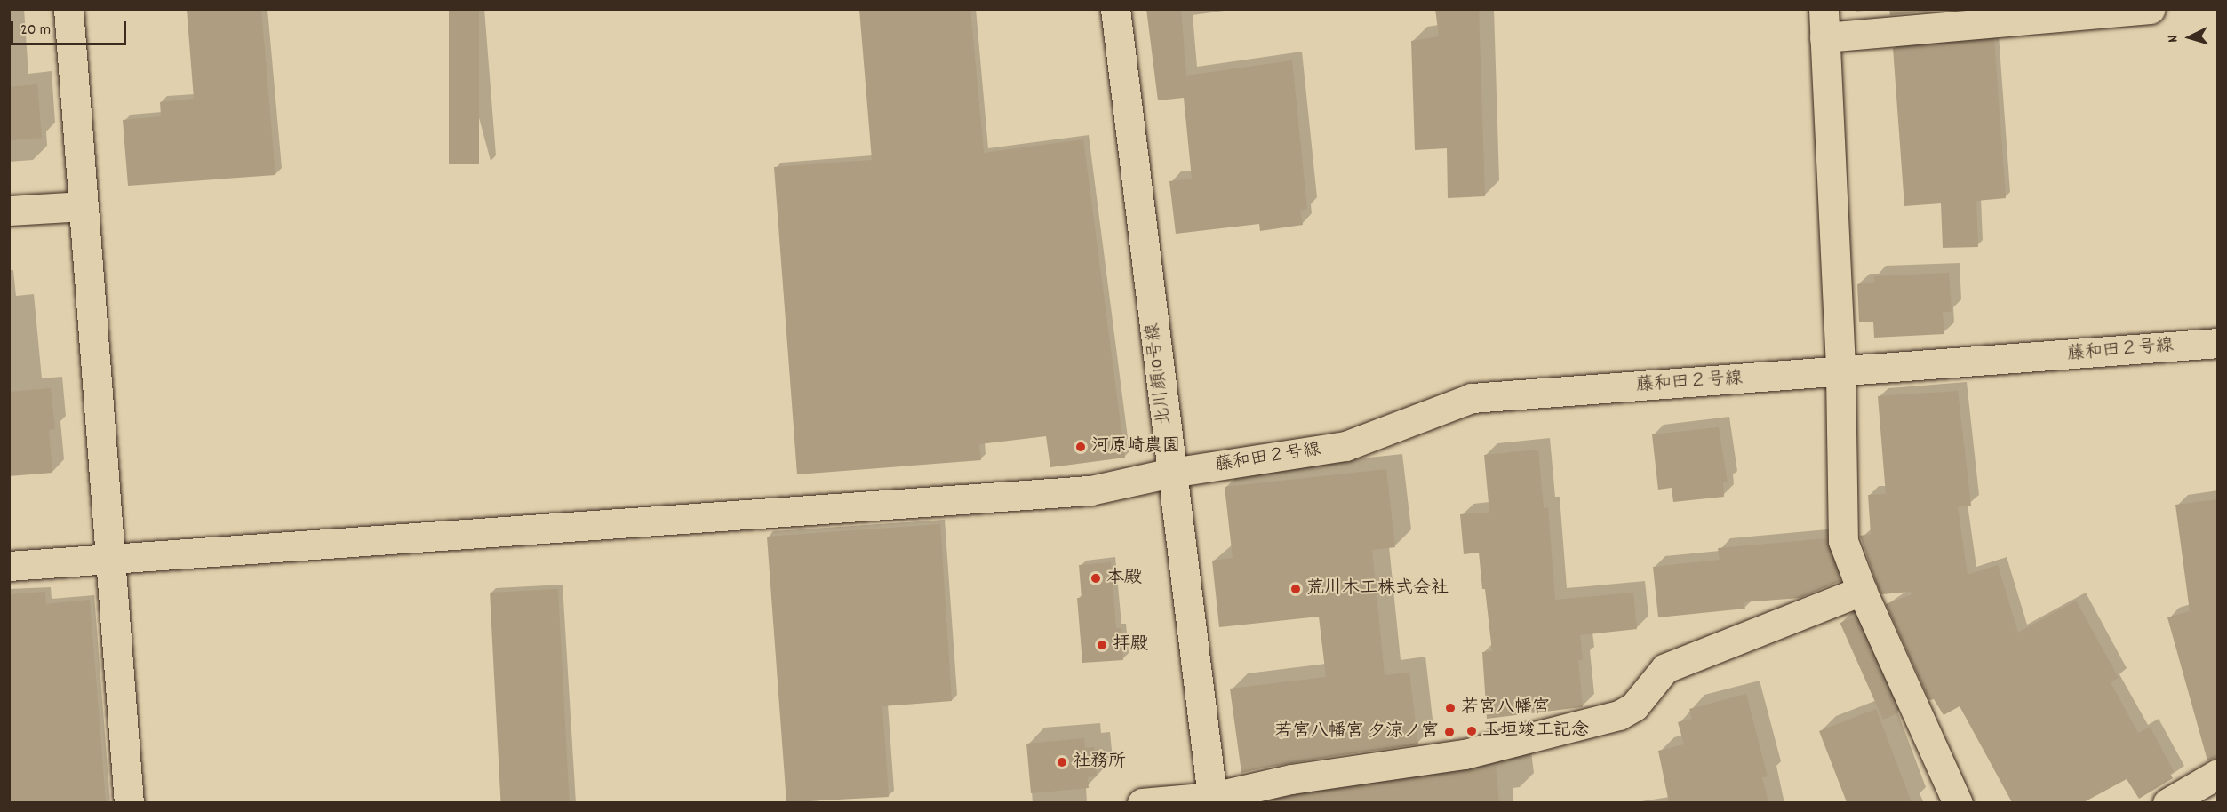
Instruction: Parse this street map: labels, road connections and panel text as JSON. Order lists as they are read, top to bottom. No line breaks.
{"streets":{"street":["藤和田２号線","北川顔10号線"]},"crossings":[["藤和田２号線","北川顔10号線"]],"places":["河原崎農園","本殿","荒川木工株式会社","拝殿","若宮八幡宮","玉垣竣工記念","若宮八幡宮 夕涼ノ宮","社務所"],"scale_bar":"20 m","north":"left"}
